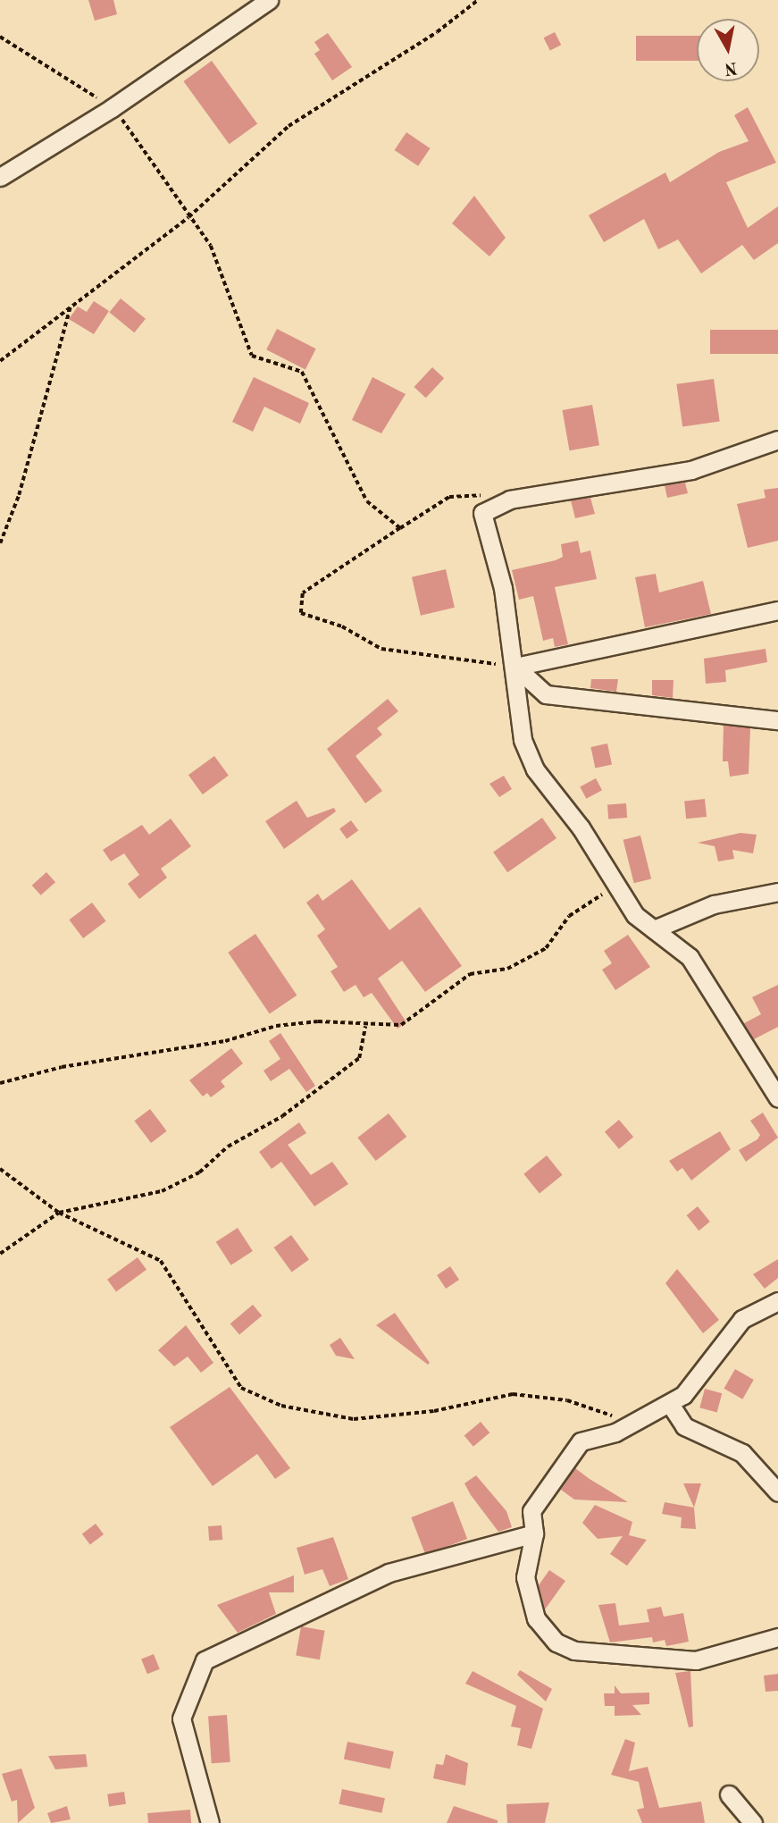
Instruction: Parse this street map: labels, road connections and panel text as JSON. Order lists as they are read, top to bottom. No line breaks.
{"north":"bottom"}
